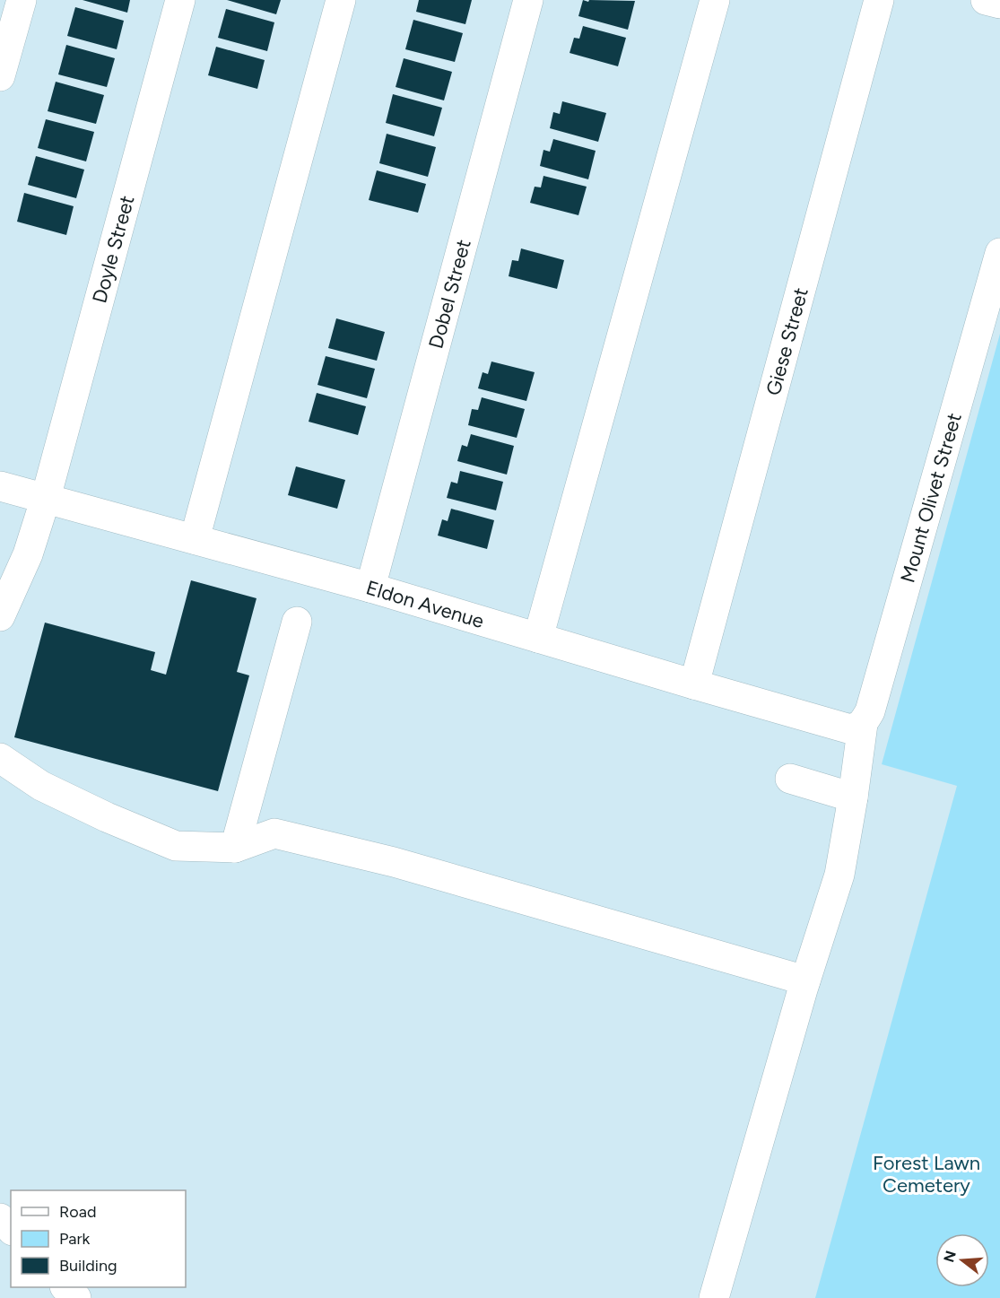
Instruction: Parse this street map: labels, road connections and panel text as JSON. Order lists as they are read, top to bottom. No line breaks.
{"streets":{"street":["Doyle Street","Dobel Street","Giese Street","Mount Olivet Street","Eldon Avenue"]},"crossings":[["Doyle Street","Eldon Avenue"],["Dobel Street","Eldon Avenue"],["Giese Street","Eldon Avenue"],["Mount Olivet Street","Eldon Avenue"]],"parks":["Forest Lawn Cemetery"],"legend":["Road","Park","Building"],"north":"left"}
